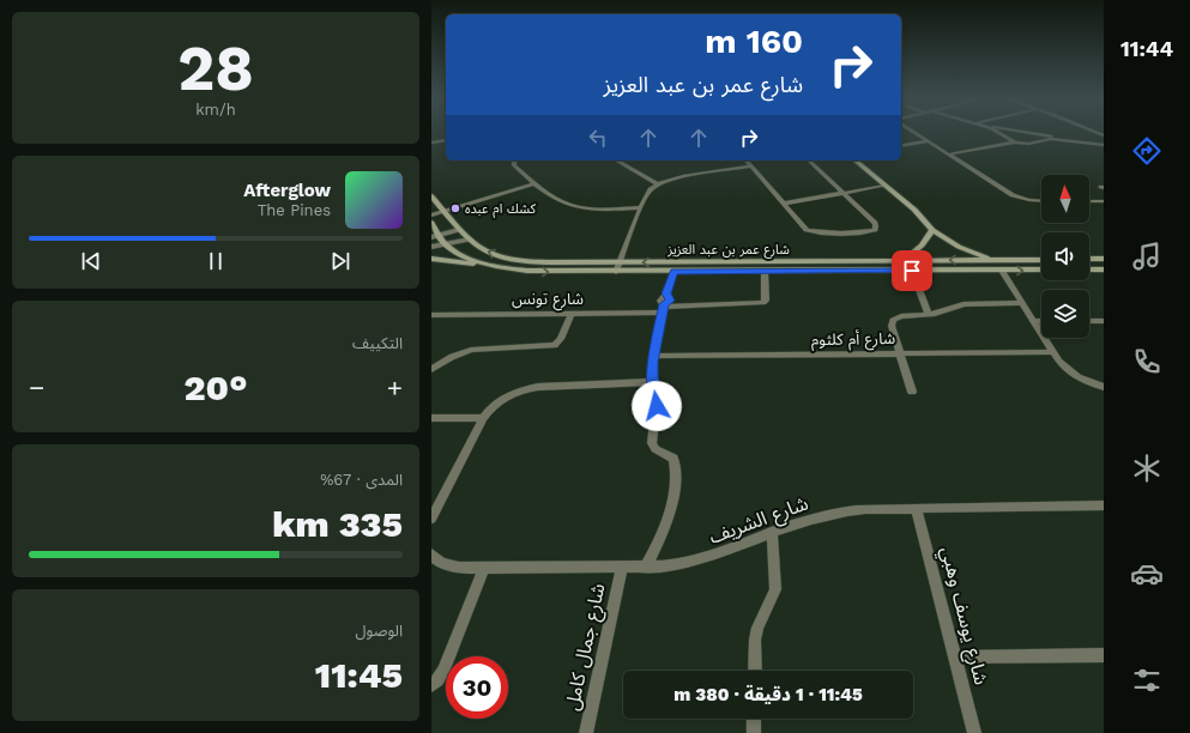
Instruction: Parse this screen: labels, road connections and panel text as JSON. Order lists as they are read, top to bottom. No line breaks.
{"streets":{"street":["شارع عمر بن عبد العزيز","شارع تونس","شارع أم كلثوم","شارع الشريف","شارع يوسف وهبي","شارع جمال كامل"]},"crossings":[["شارع عمر بن عبد العزيز","شارع تونس"],["شارع الشريف","شارع يوسف وهبي"],["شارع الشريف","شارع جمال كامل"]],"places":["كشك ام عبده"],"north":"top","page":{"tabs":"11:44","tile":[["28","km/h"],"التكييف",["المدى · 67%","335 km"],["الوصول","11:45"]],"turn":["160 m","شارع عمر بن عبد العزيز"],"song":["Afterglow","The Pines"],"heat":["−","20°","+"],"limit":"30","trip":"11:45 · 1 دقيقة · 380 m"}}
